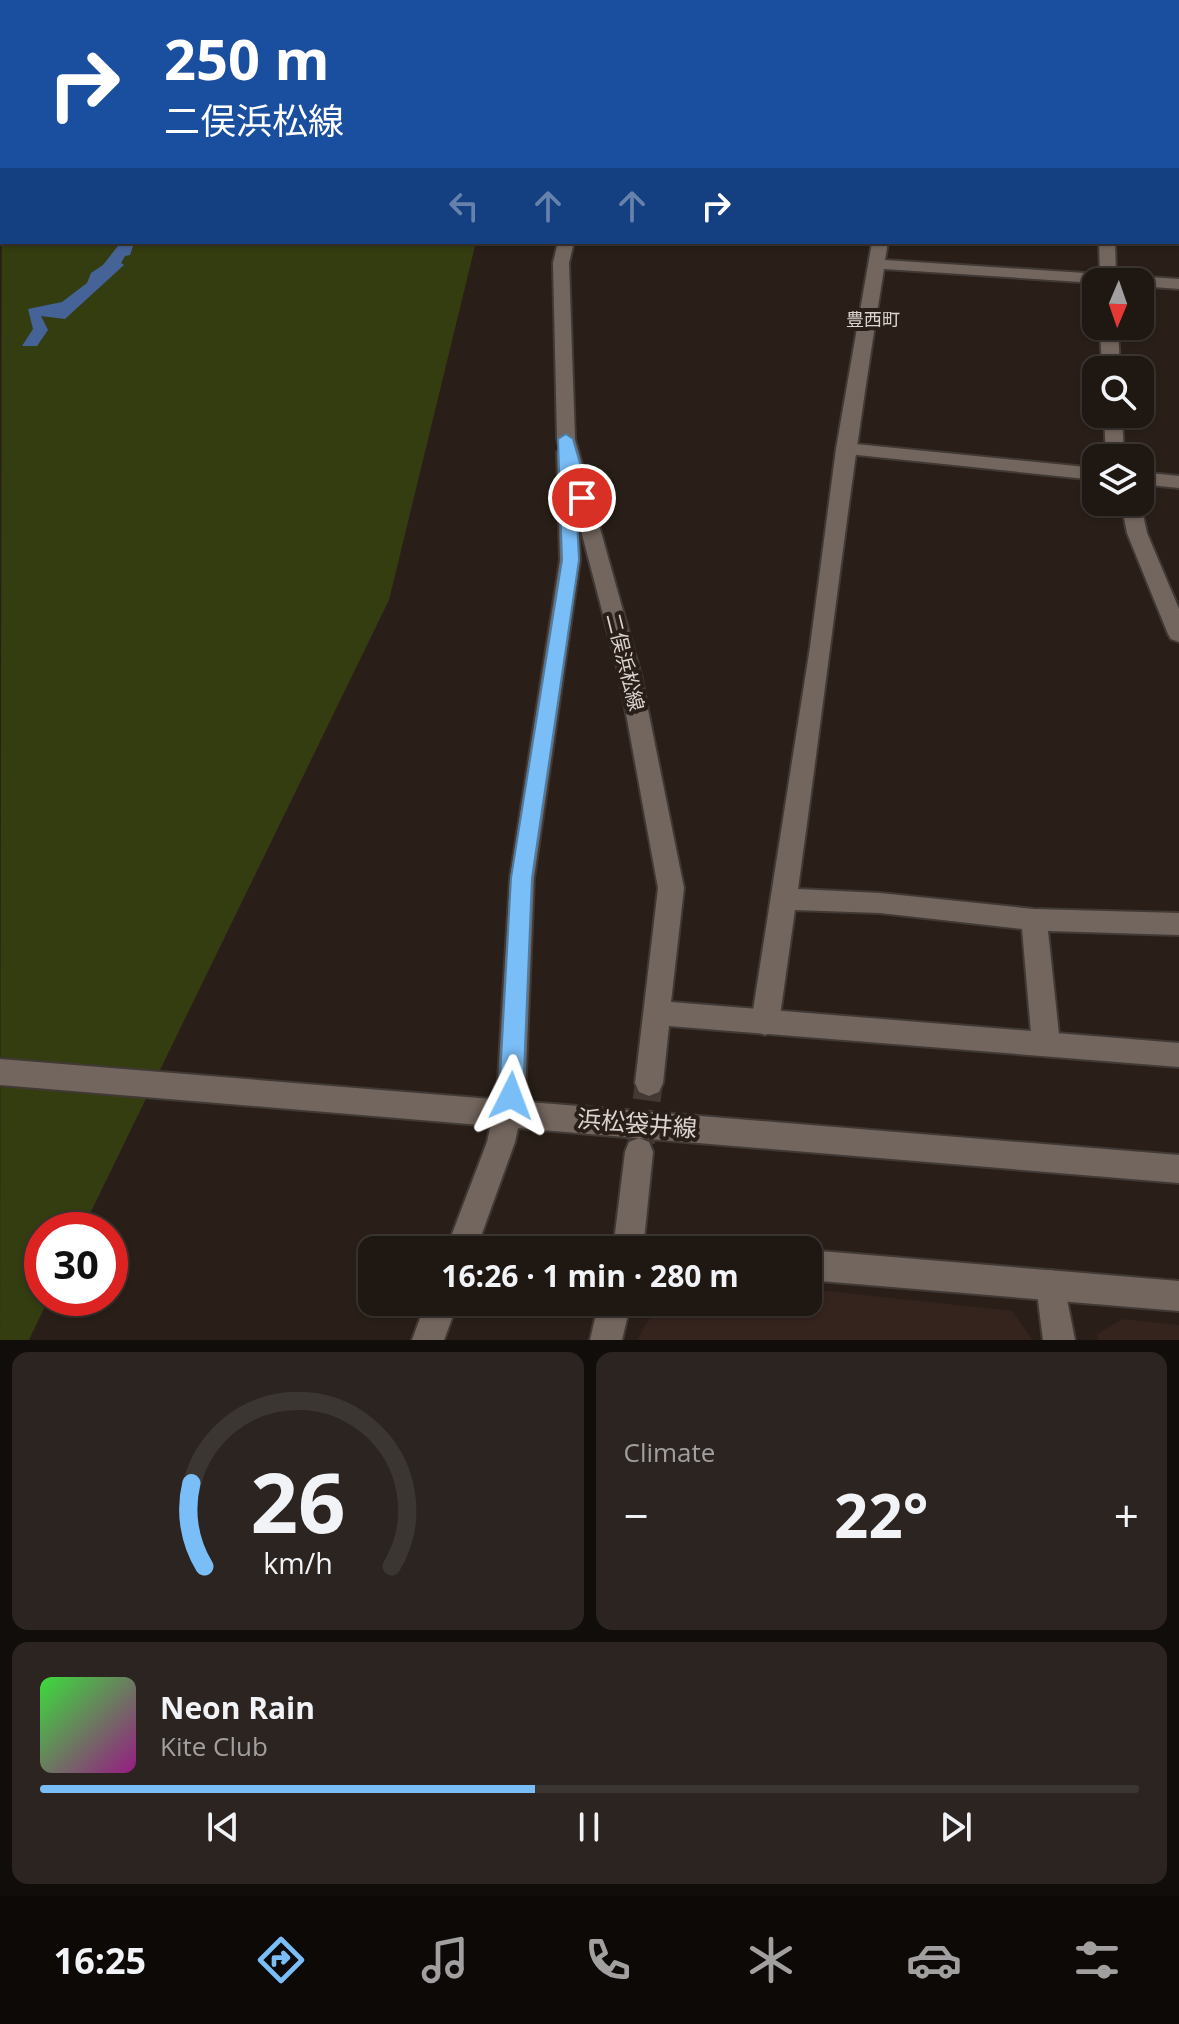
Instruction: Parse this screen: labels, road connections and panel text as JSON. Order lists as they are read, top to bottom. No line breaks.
{"streets":{"street":["二俣浜松線","浜松袋井線"]},"districts":["豊西町"],"north":"bottom","page":{"turn":["250 m","二俣浜松線"],"limit":"30","trip":"16:26 · 1 min · 280 m","tile":"Climate","heat":["−","22°","+"],"song":["Neon Rain","Kite Club"],"tabs":"16:25","gauge":["26","km/h"]}}
